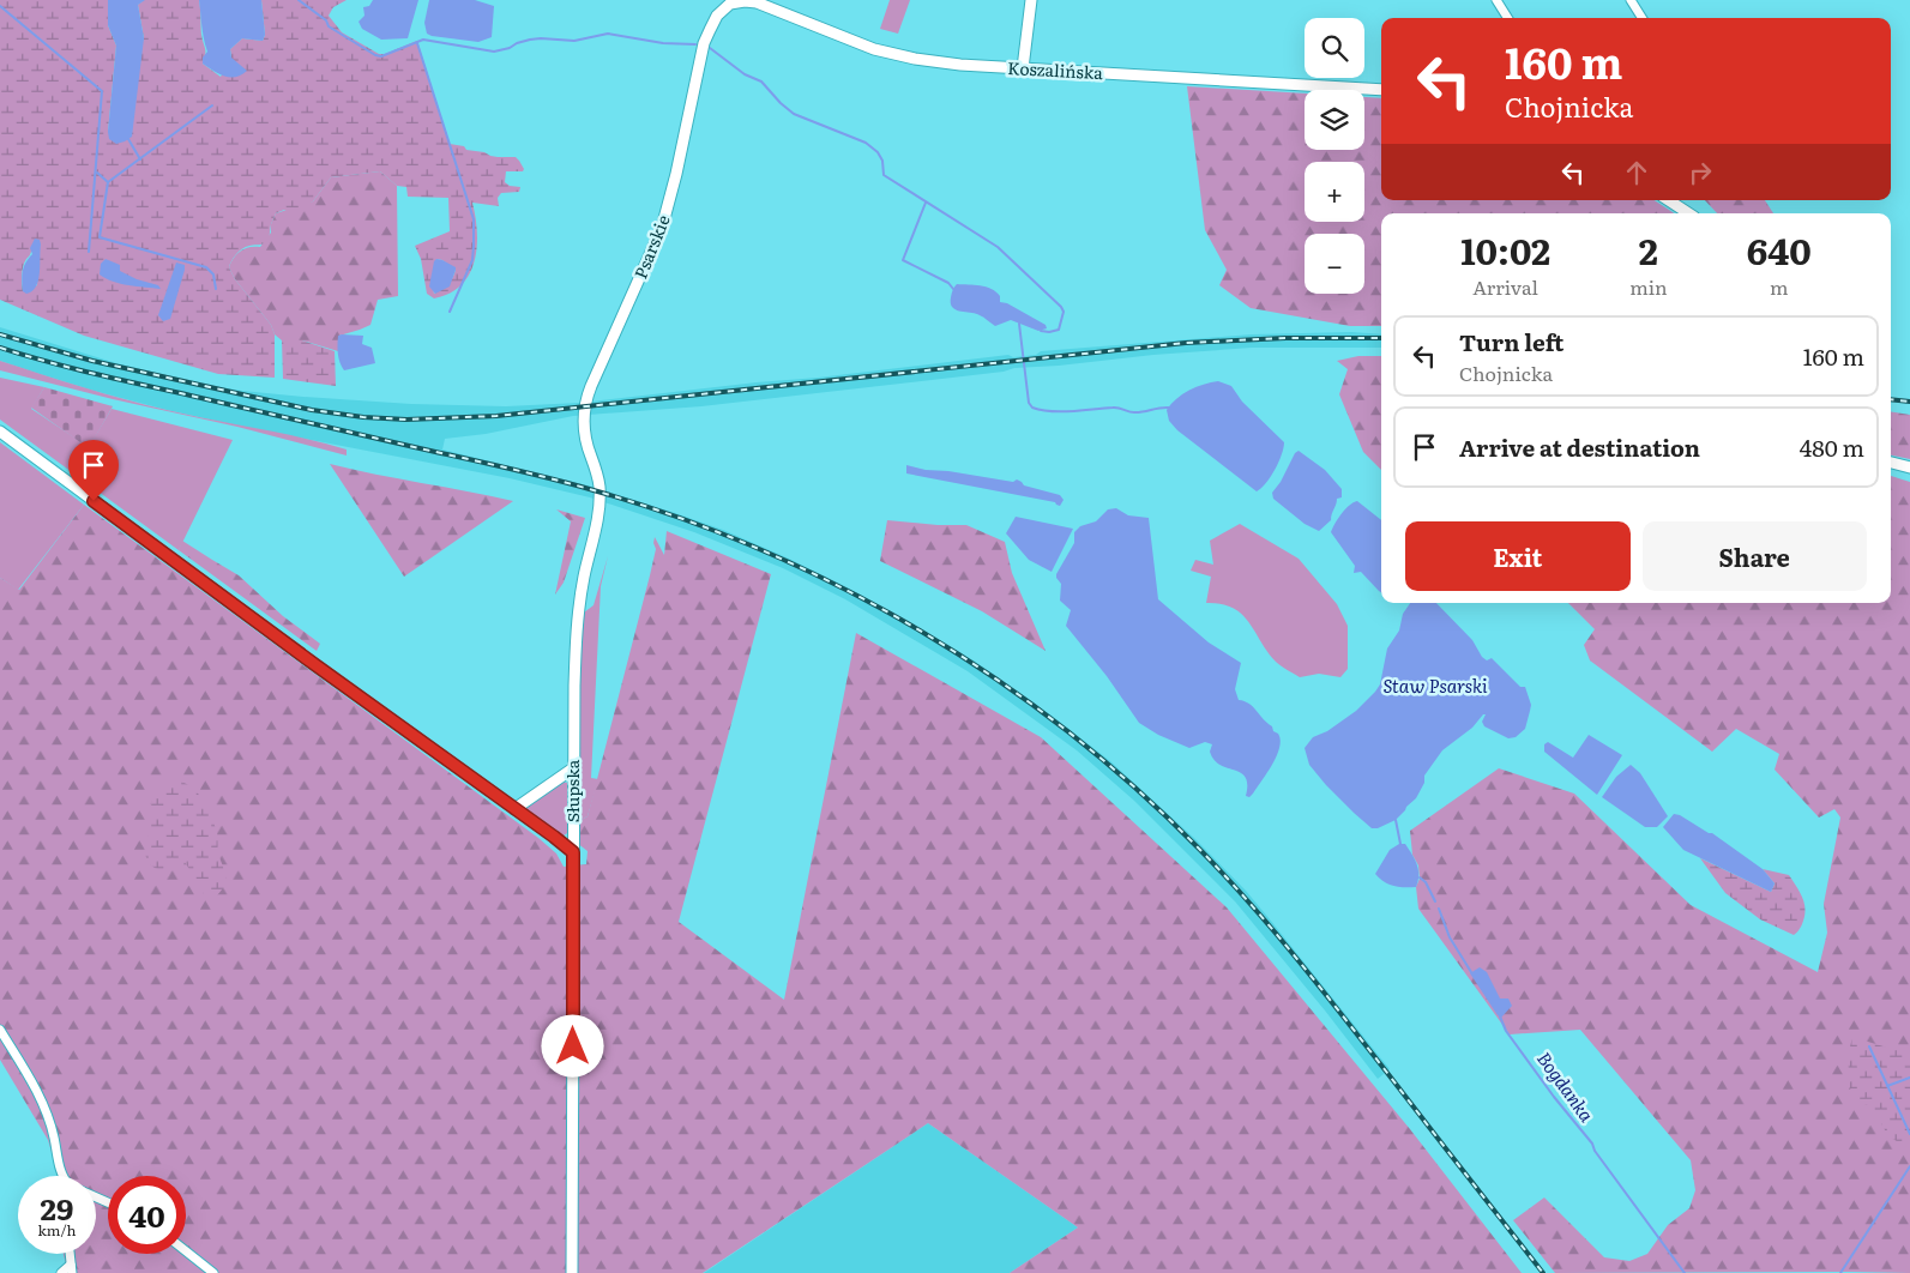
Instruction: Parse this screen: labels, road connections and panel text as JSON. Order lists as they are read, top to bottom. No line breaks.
{"streets":{"street":["Koszalińska","Psarskie","Słupska"]},"crossings":[["Koszalińska","Psarskie"],["Psarskie","Słupska"]],"water":["Staw Psarski","Bogdanka"],"page":{"map_buttons":["+","−"],"turn":["160 m","Chojnicka"],"eta":["10:02","Arrival","2","min","640","m"],"list":[{"name":"Turn left","note":"Chojnicka","value":"160 m"},{"name":"Arrive at destination","value":"480 m"}],"buttons":["Exit","Share"],"speed":"29 km/h","limit":"40"}}
